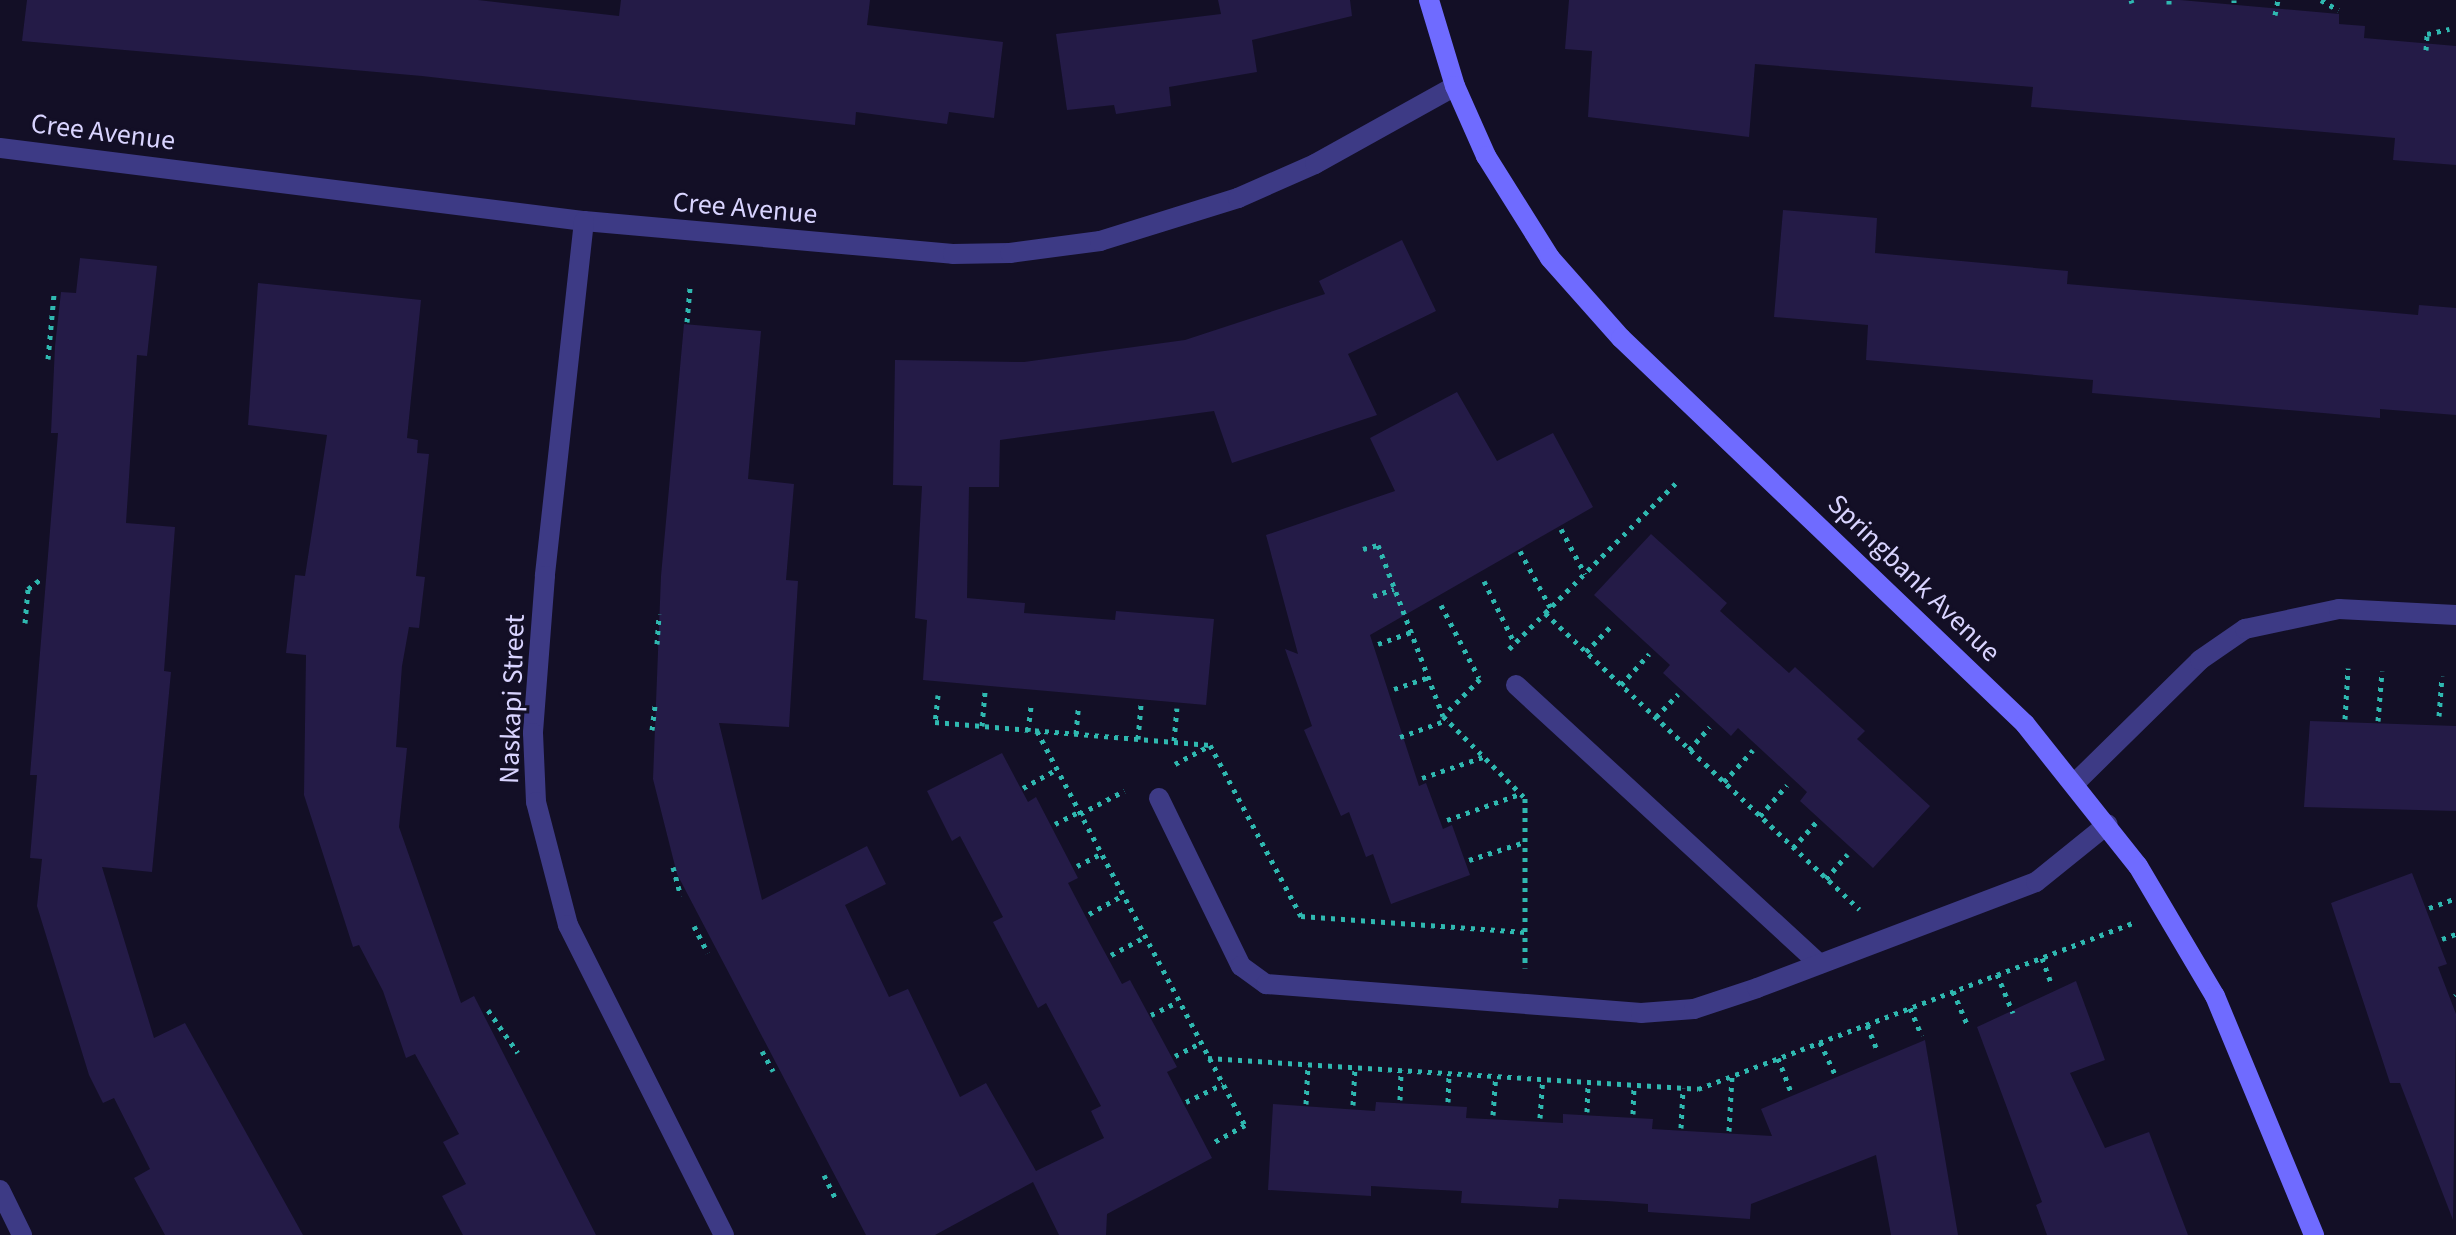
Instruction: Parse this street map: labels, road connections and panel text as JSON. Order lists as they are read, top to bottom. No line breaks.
{"streets":{"main road":["Springbank Avenue"],"street":["Cree Avenue","Naskapi Street"]},"crossings":[["Cree Avenue","Springbank Avenue"],["Cree Avenue","Naskapi Street"]]}
